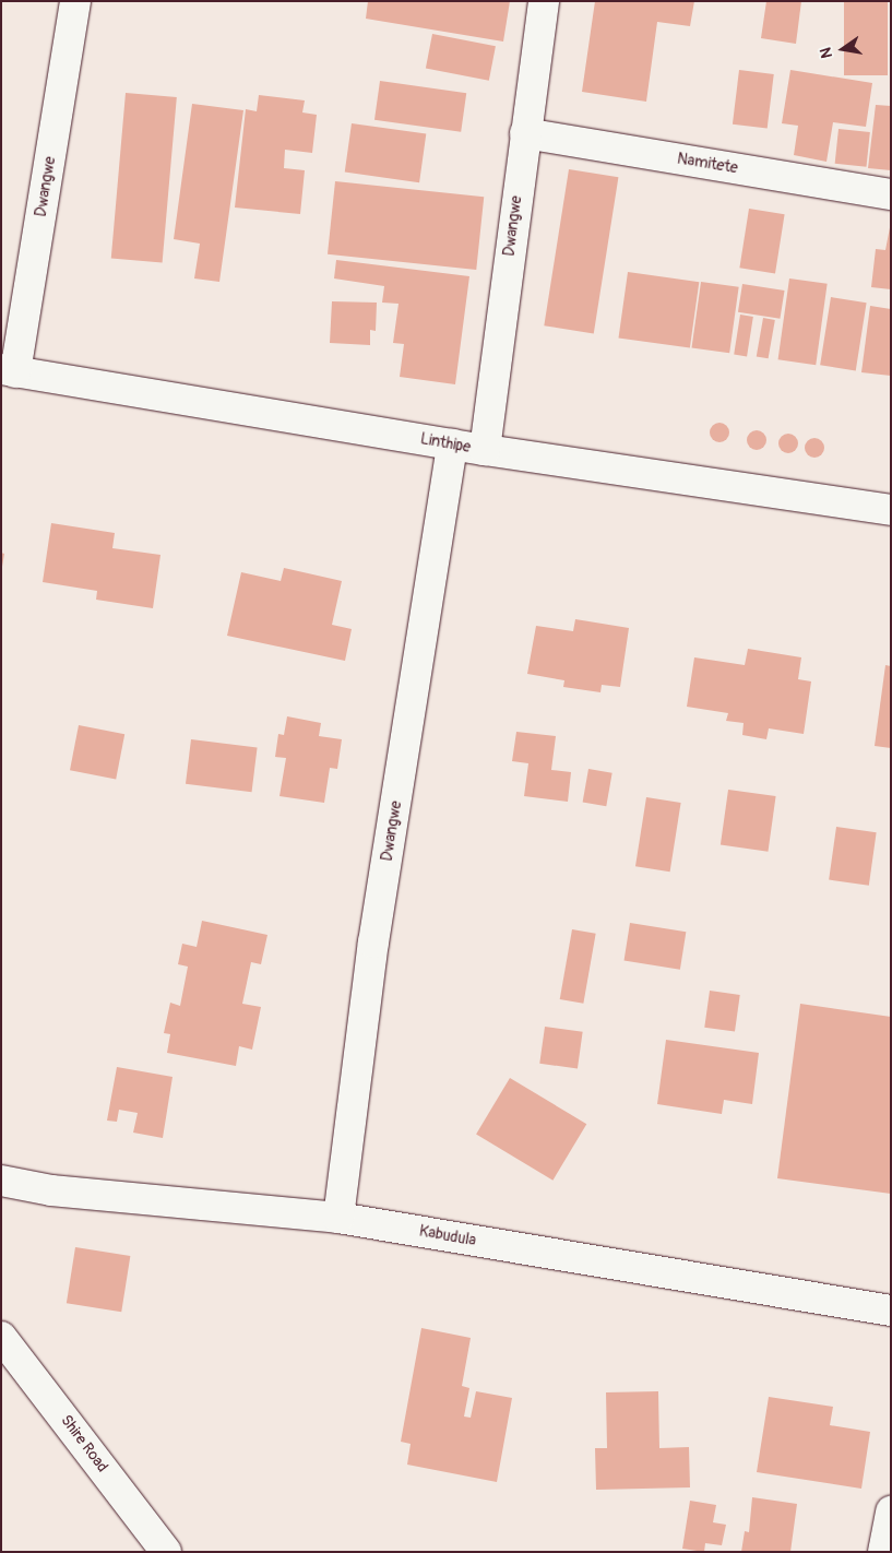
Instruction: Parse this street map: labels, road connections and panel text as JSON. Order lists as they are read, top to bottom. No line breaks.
{"streets":{"street":["Namitete","Dwangwe","Linthipe","Kabudula","Shire Road"]},"crossings":[["Namitete","Dwangwe"],["Dwangwe","Linthipe"],["Dwangwe","Kabudula"]],"north":"left"}
